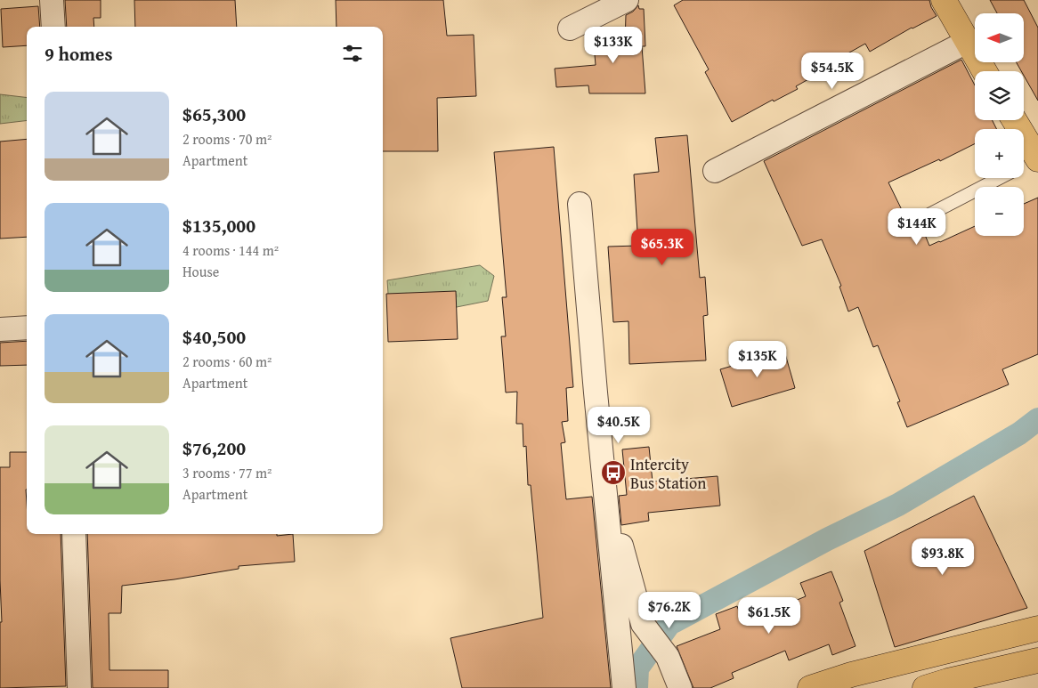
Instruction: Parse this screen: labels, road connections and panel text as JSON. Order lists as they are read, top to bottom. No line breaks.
{"places":{"bus stop":["Intercity Bus Station"]},"north":"left","page":{"map_buttons":["+","−"],"price":["$133K","$54.5K","$144K","$65.3K","$135K","$40.5K","$93.8K","$76.2K","$61.5K"],"heading":"9 homes","list":[{"name":"$65,300","note":"2 rooms · 70 m² · Apartment"},{"name":"$135,000","note":"4 rooms · 144 m² · House"},{"name":"$40,500","note":"2 rooms · 60 m² · Apartment"},{"name":"$76,200","note":"3 rooms · 77 m² · Apartment"}]}}
